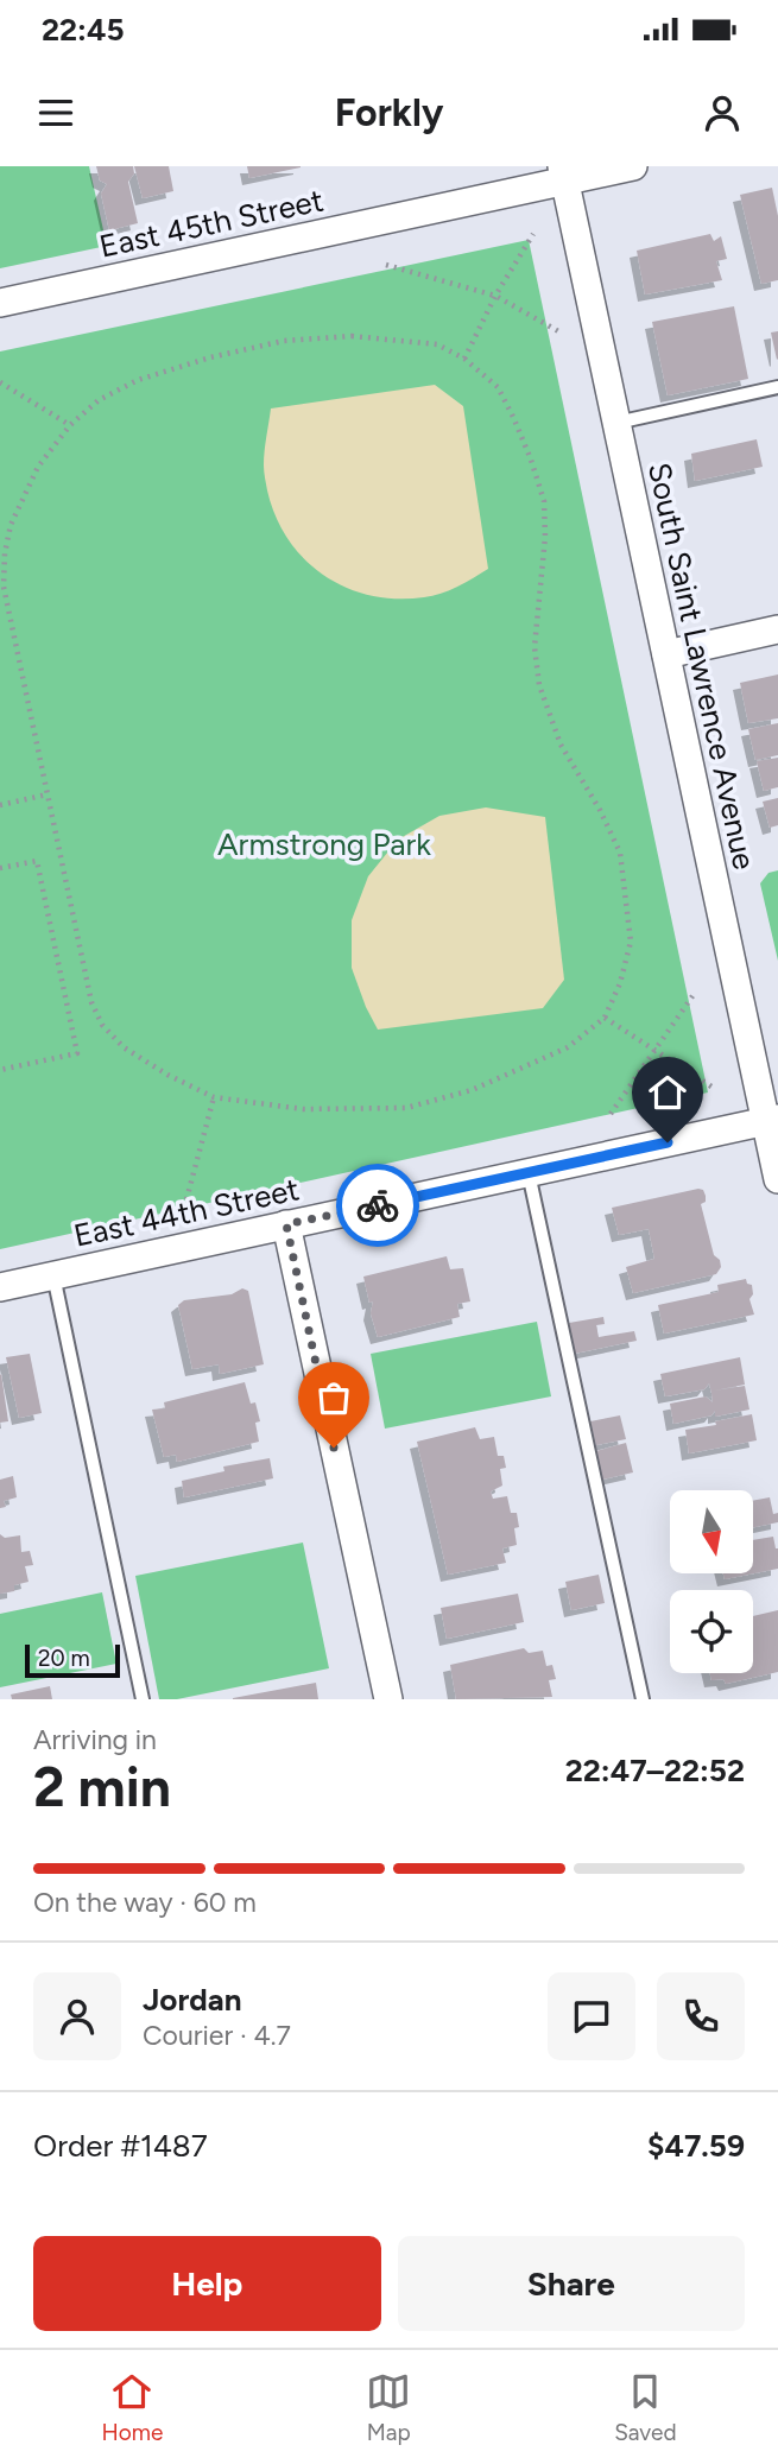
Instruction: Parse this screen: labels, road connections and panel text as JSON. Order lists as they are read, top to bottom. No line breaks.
{"streets":{"street":["East 45th Street","South Saint Lawrence Avenue","East 44th Street"]},"crossings":[["East 45th Street","South Saint Lawrence Avenue"],["South Saint Lawrence Avenue","East 44th Street"]],"parks":["Armstrong Park"],"scale_bar":"20 m","north":"bottom","page":{"status":"22:45","header":"Forkly","scale":"20 m","heading":["2 min","Arriving in","22:47–22:52"],"panel":["Jordan","Courier · 4.7","Order #1487","$47.59"],"bar":"On the way · 60 m","buttons":["Help","Share"],"tabs":["Home","Map","Saved"]}}
